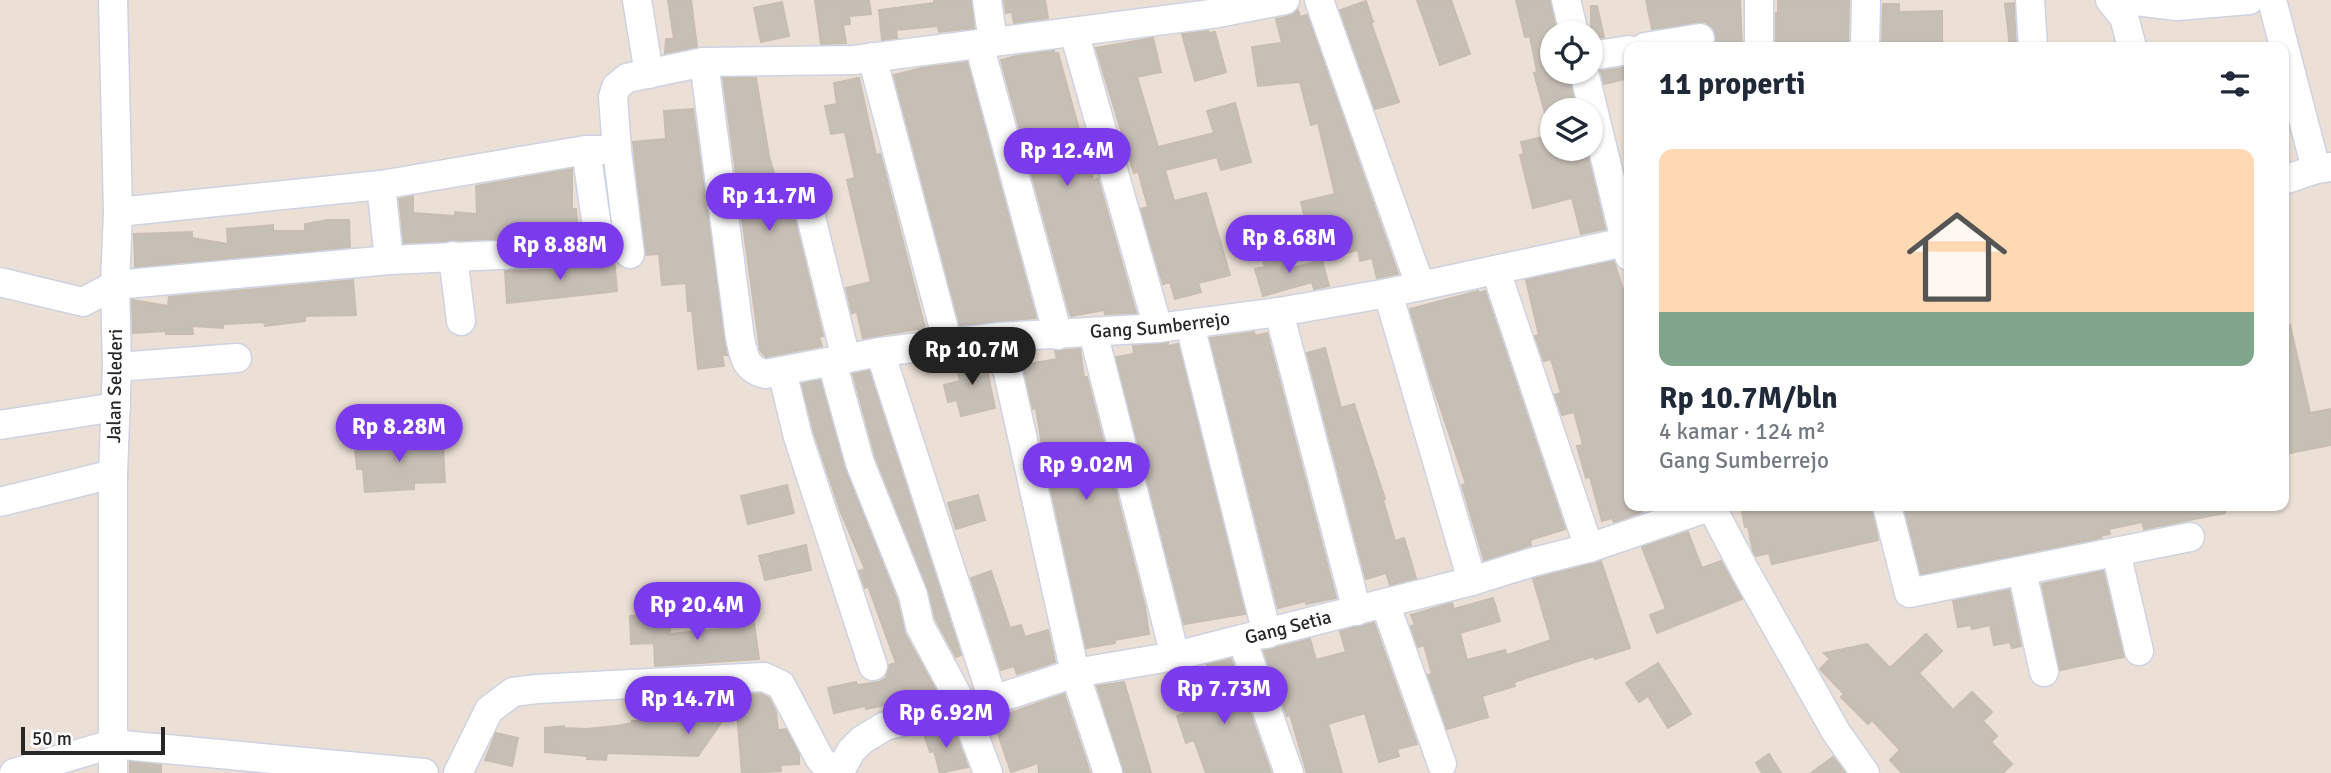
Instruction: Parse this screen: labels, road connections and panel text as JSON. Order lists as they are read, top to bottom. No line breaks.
{"streets":{"street":["Gang Sumberrejo","Jalan Selederi","Gang Setia"]},"scale_bar":"50 m","page":{"heading":"11 properti","list":[{"name":"Rp 10.7M/bln","note":"4 kamar · 124 m² · Gang Sumberrejo"}],"price":["Rp 12.4M","Rp 11.7M","Rp 8.68M","Rp 8.88M","Rp 10.7M","Rp 8.28M","Rp 9.02M","Rp 20.4M","Rp 7.73M","Rp 14.7M","Rp 6.92M"],"scale":"50 m"}}
